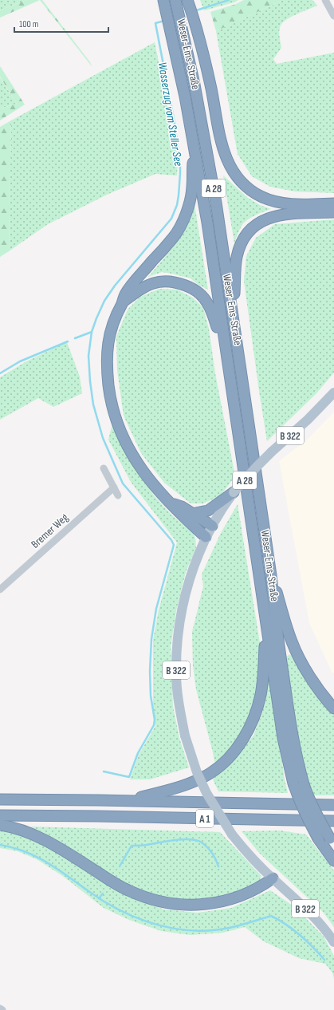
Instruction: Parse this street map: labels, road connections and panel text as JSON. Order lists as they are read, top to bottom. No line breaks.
{"streets":{"highway":["Weser-Ems-Straße","A 28","A 1"],"main road":["B 322"],"street":["Bremer Weg"]},"water":["Wasserzug vom Steller See"],"scale_bar":"100 m"}
